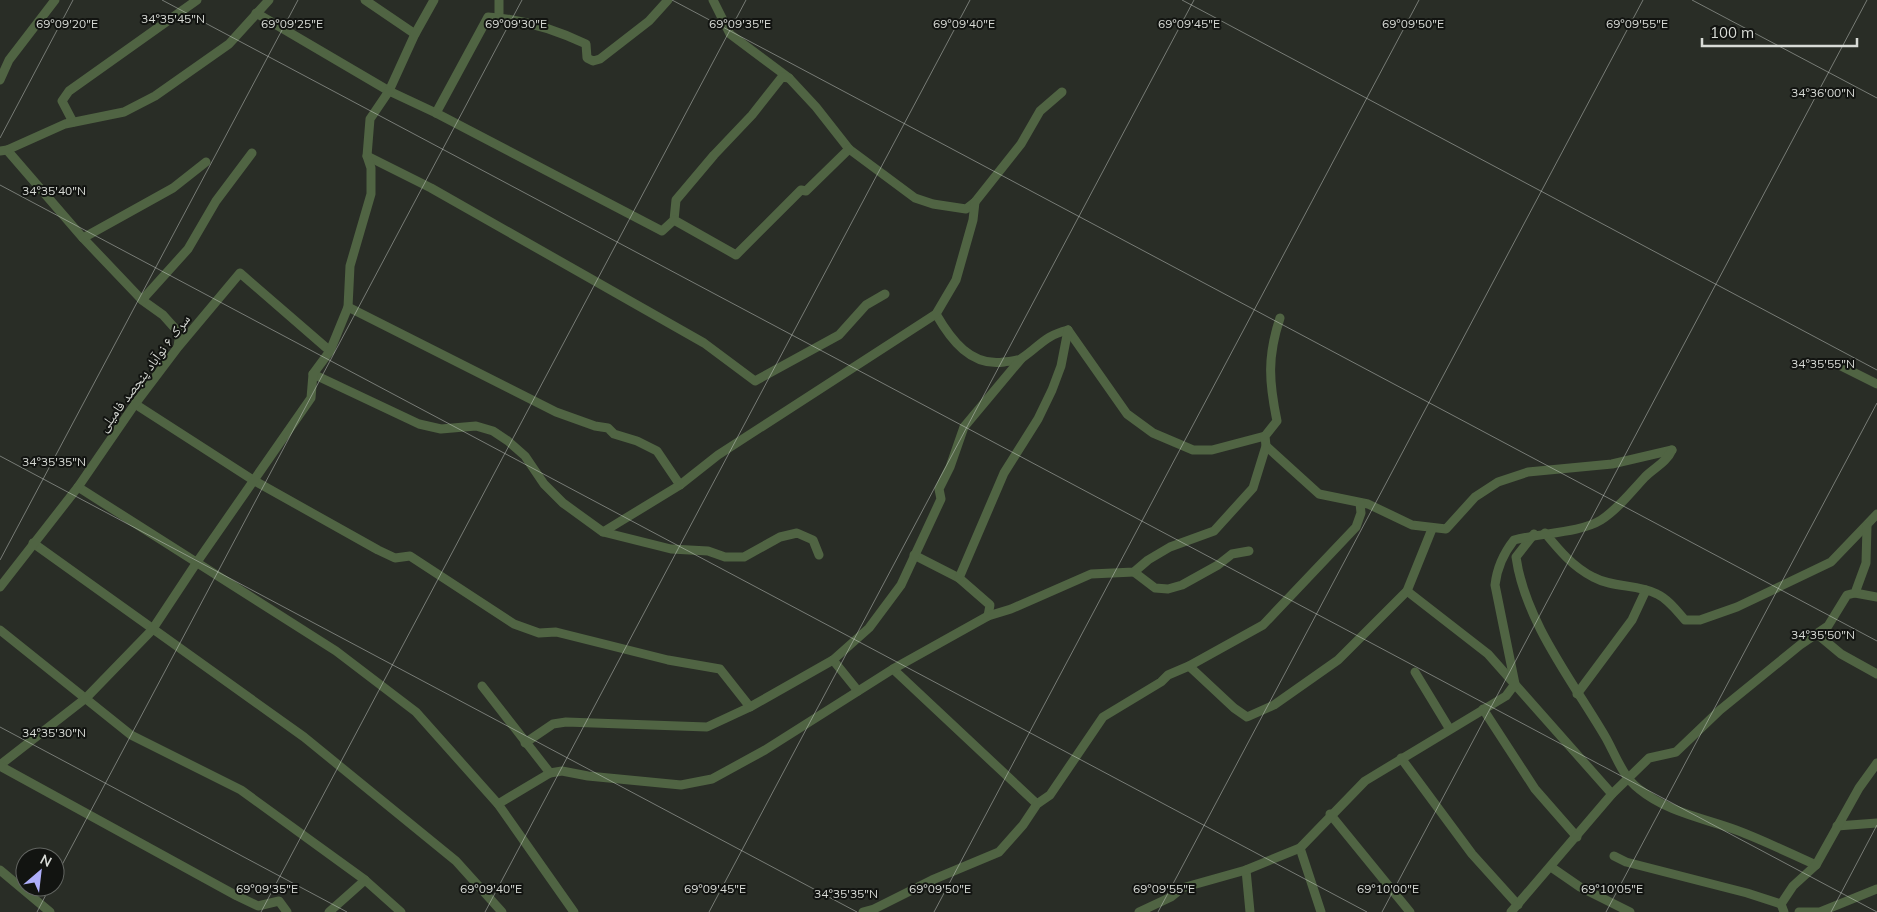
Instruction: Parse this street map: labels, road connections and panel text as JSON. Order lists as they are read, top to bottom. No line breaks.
{"streets":{"street":["سرک ۶ نوآباد پنجصد فامیلی"]},"scale_bar":"100 m","north":"top right","coordinates":["34°35'45\"N","69°09'20\"E","69°09'25\"E","69°09'30\"E","69°09'35\"E","69°09'40\"E","69°09'45\"E","69°09'50\"E","69°09'55\"E","34°36'00\"N","34°35'40\"N","34°35'55\"N","34°35'35\"N","34°35'50\"N","34°35'30\"N","69°10'00\"E","69°10'05\"E"]}
